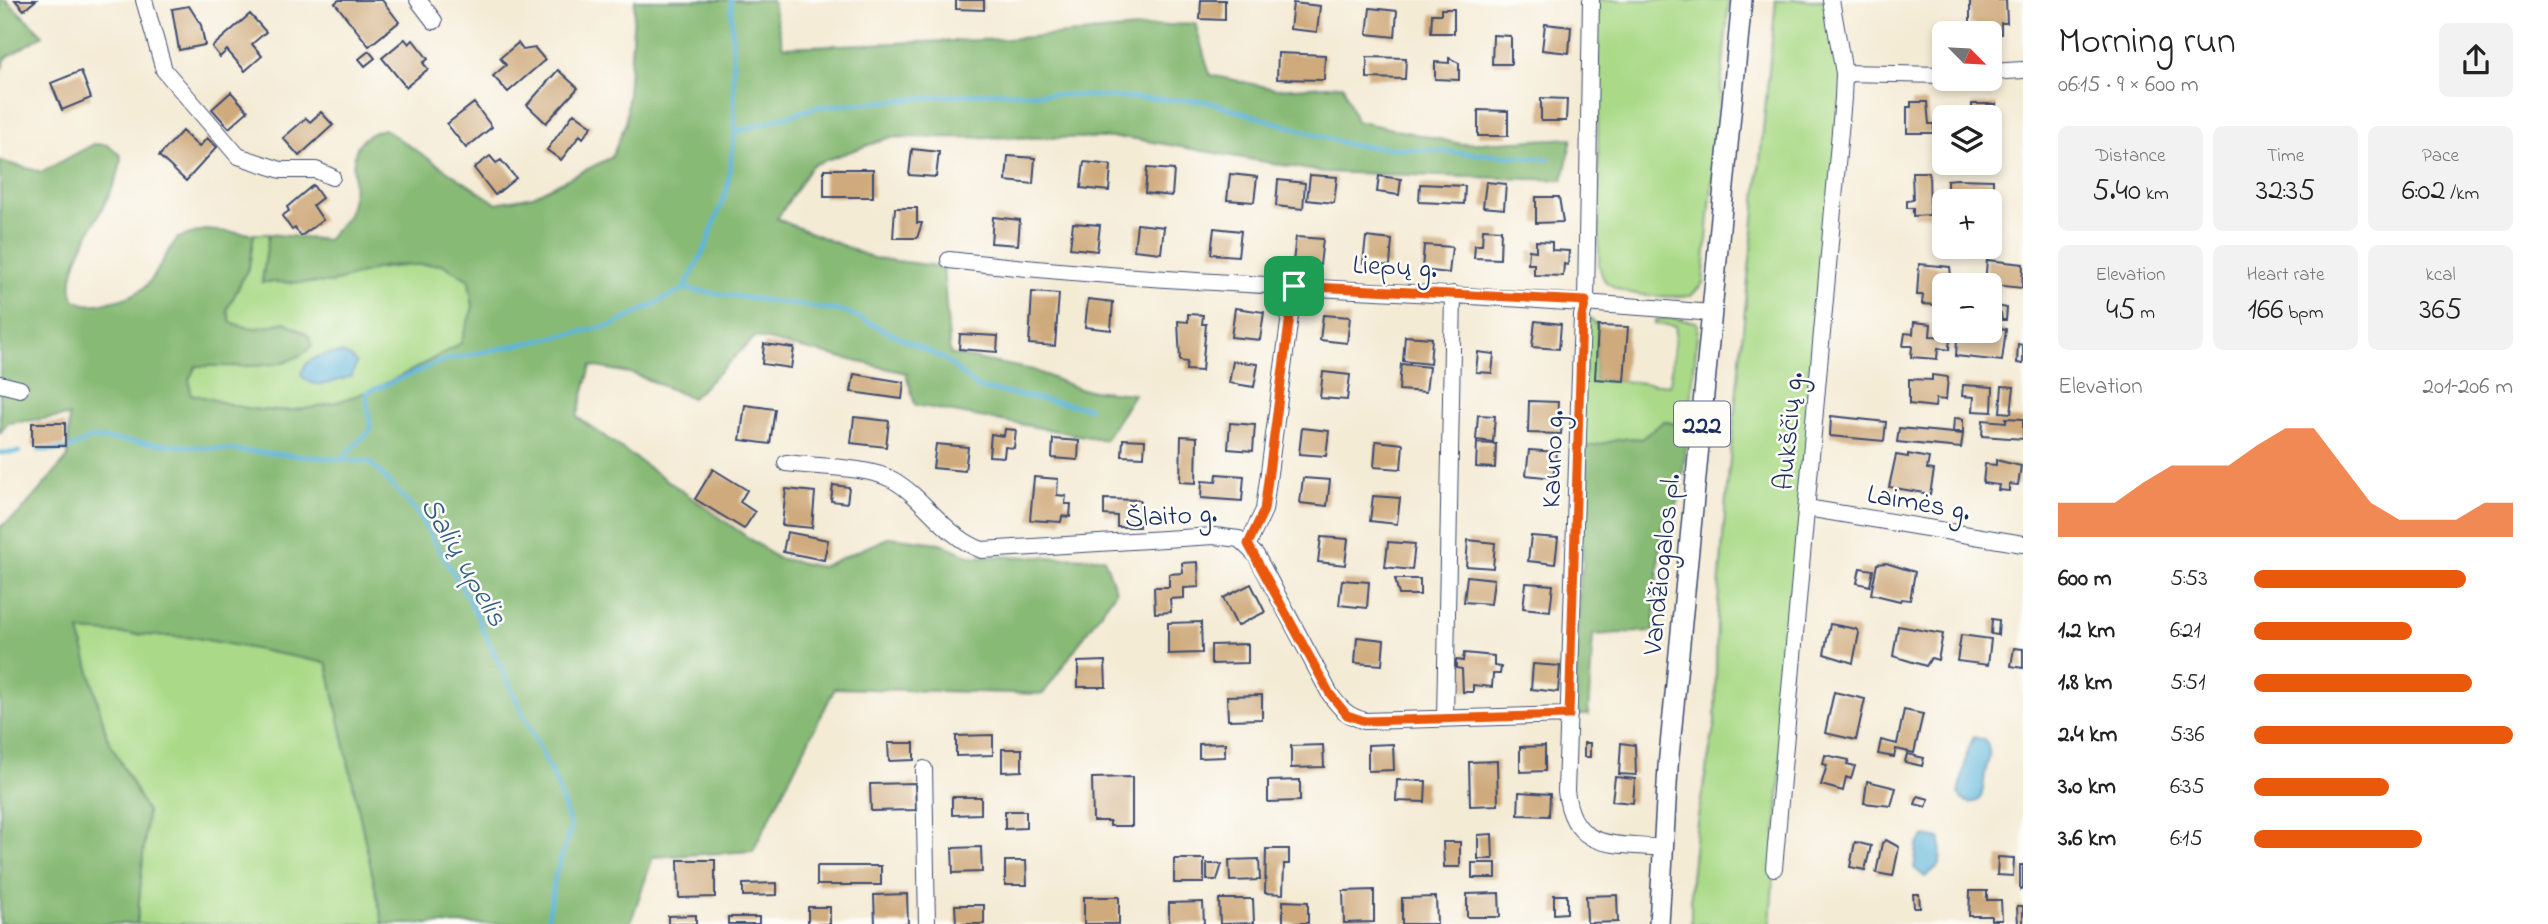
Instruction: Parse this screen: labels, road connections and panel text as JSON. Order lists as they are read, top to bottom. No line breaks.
{"streets":{"main road":["222","Vandžiogalos pl."],"street":["Liepų g.","Aukščių g.","Kauno g.","Laimės g.","Šlaito g."]},"crossings":[["Liepų g.","Kauno g."],["Liepų g.","Vandžiogalos pl."],["Aukščių g.","Laimės g."],["Kauno g.","Šlaito g."],["Kauno g.","Vandžiogalos pl."]],"water":["Salių upelis"],"north":"bottom right","page":{"heading":["Morning run","06:15 · 9 × 600 m"],"map_buttons":["+","−"],"stats":[["Distance","5.40 km"],["Time","32:35"],["Pace","6:02 /km"],["Elevation","45 m"],["Heart rate","166 bpm"],["kcal","365"]],"chart":["Elevation","201–206 m"],"list":[{"name":"600 m","note":"5:53"},{"name":"1.2 km","note":"6:21"},{"name":"1.8 km","note":"5:51"},{"name":"2.4 km","note":"5:36"},{"name":"3.0 km","note":"6:35"},{"name":"3.6 km","note":"6:15"}]}}
